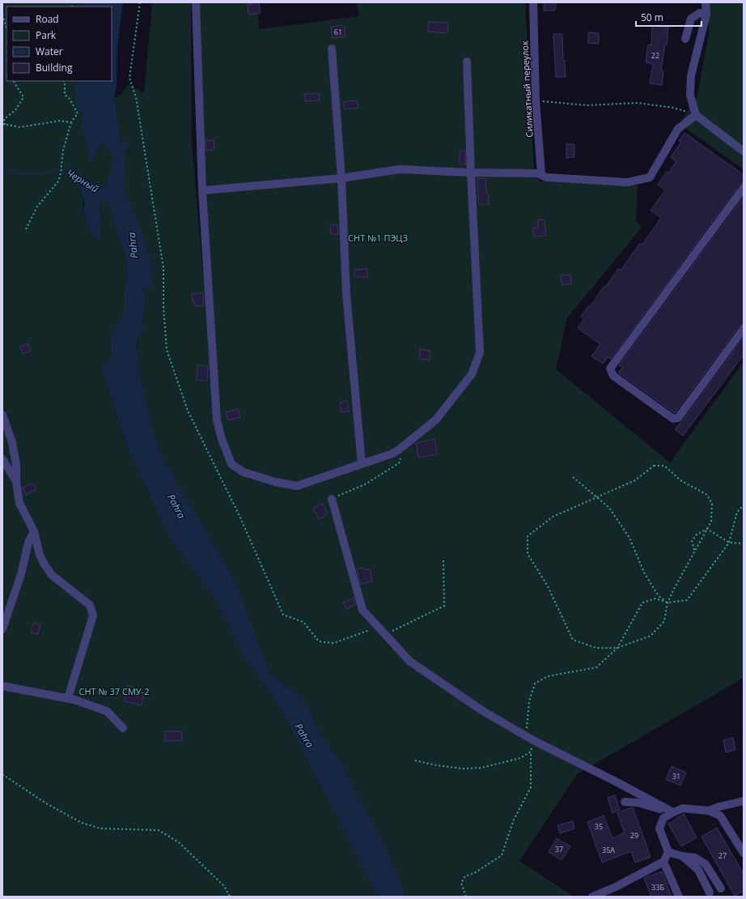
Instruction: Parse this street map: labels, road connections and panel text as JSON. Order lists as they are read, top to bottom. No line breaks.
{"streets":{"street":["Силикатный переулок"]},"water":["Черный","Pahra"],"parks":["СНТ №1 ПЭЦЗ","СНТ № 37 СМУ-2"],"house_numbers":["61","22","31","35","29","37","35А","27","33Б"],"legend":["Road","Park","Water","Building"],"scale_bar":"50 m"}
